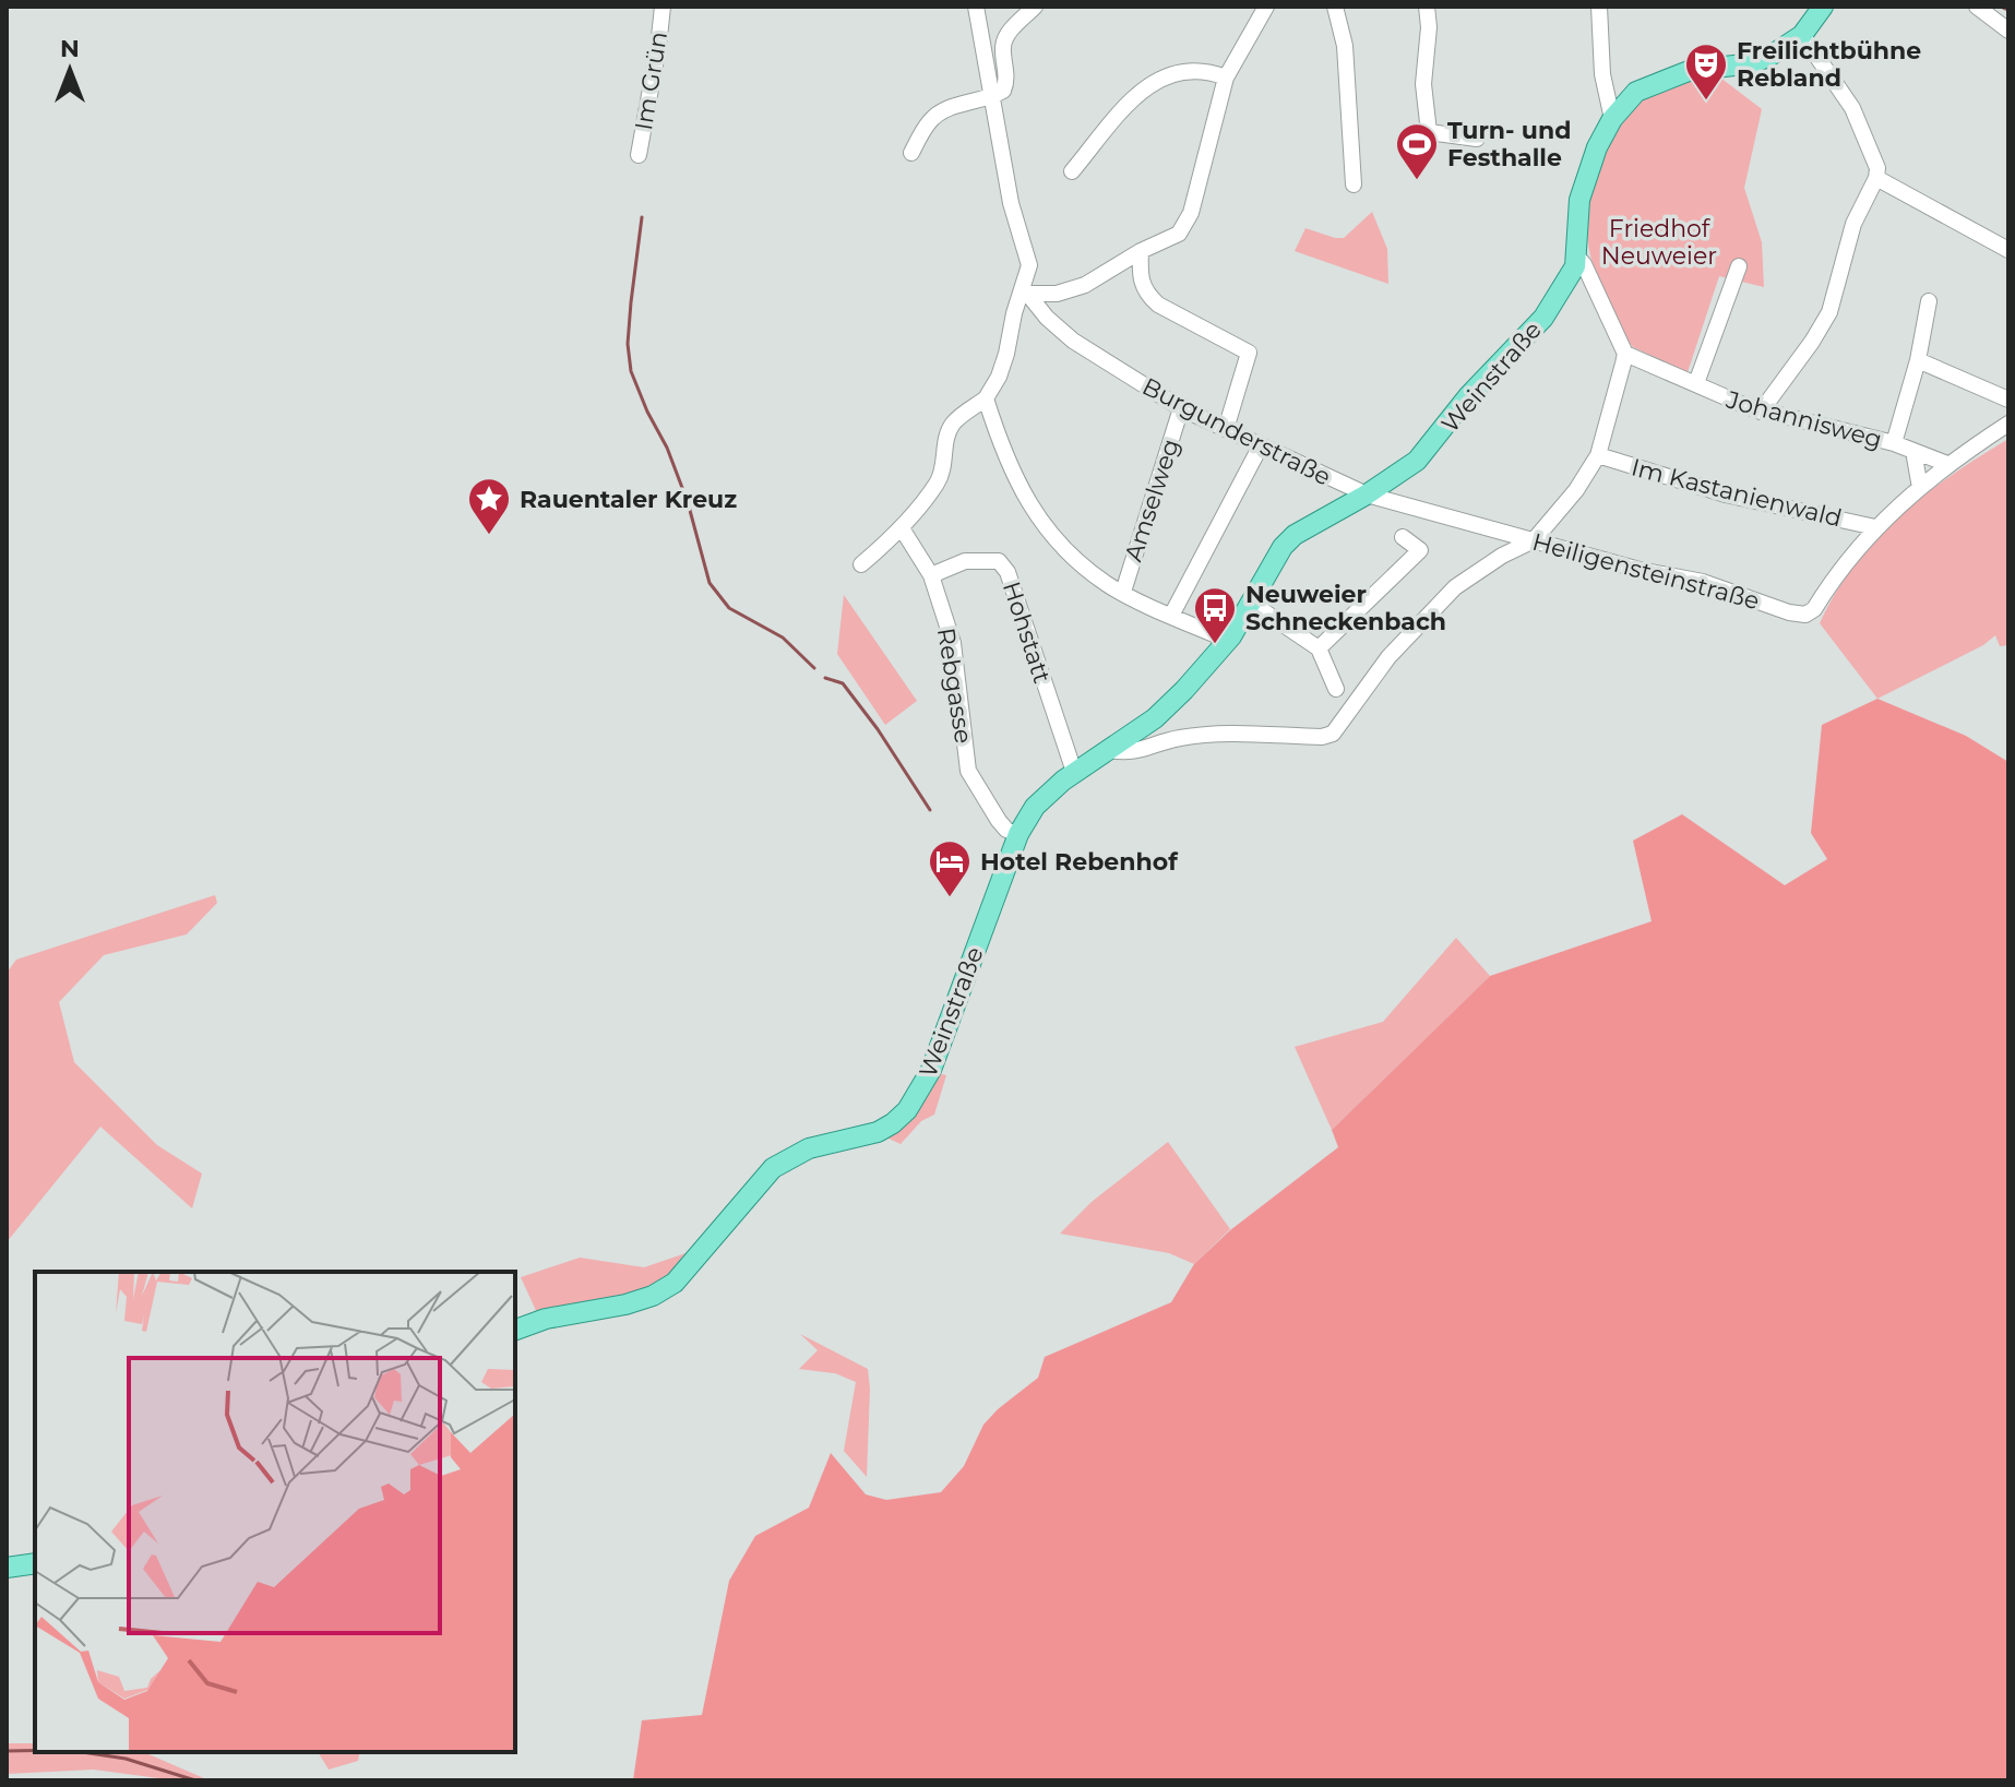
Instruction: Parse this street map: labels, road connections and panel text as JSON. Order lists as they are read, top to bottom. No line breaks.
{"streets":{"main road":["Weinstraße"],"street":["Im Grün","Johannisweg","Burgunderstraße","Im Kastanienwald","Amselweg","Heiligensteinstraße","Hohstatt","Rebgasse"]},"crossings":[["Weinstraße","Burgunderstraße"],["Weinstraße","Heiligensteinstraße"],["Weinstraße","Hohstatt"],["Weinstraße","Rebgasse"],["Johannisweg","Heiligensteinstraße"],["Burgunderstraße","Amselweg"],["Burgunderstraße","Heiligensteinstraße"],["Im Kastanienwald","Heiligensteinstraße"],["Hohstatt","Rebgasse"]],"parks":["Friedhof Neuweier"],"places":{"theatre":["Freilichtbühne Rebland"],"sports":["Turn- und Festhalle"],"place":["Rauentaler Kreuz"],"bus stop":["Neuweier Schneckenbach"],"hotel":["Hotel Rebenhof"]},"north":"top"}
